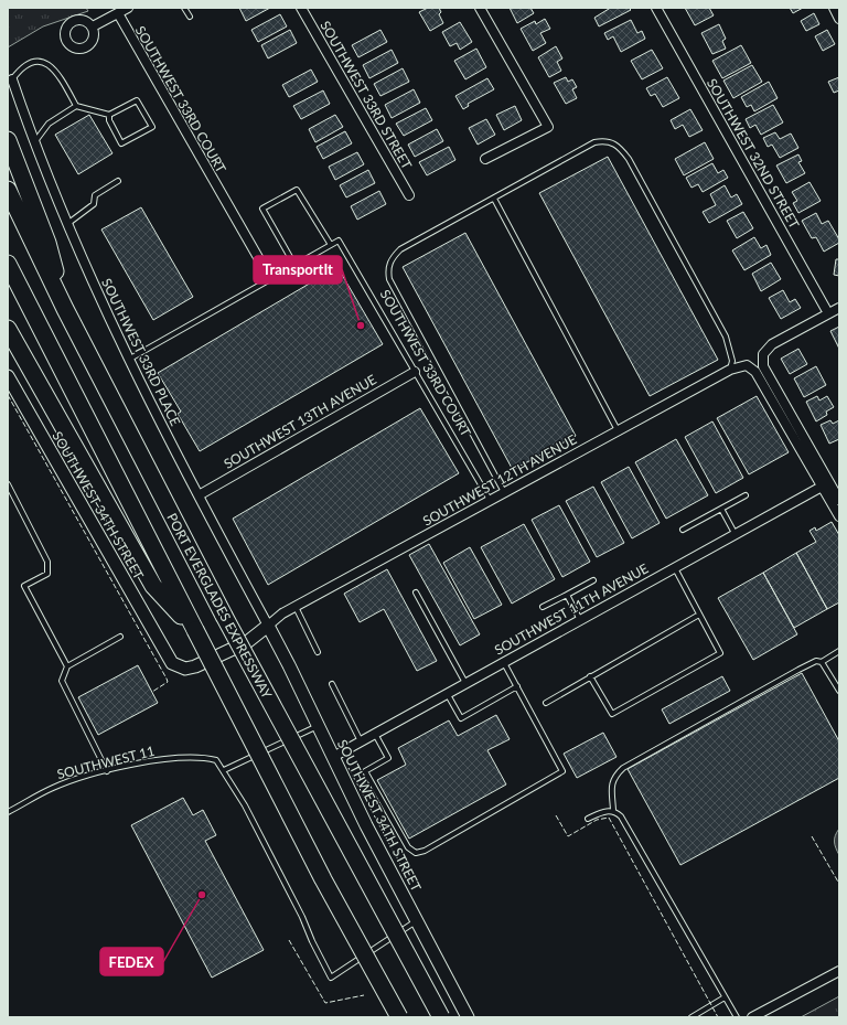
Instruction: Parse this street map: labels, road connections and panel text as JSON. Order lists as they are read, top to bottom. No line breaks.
{"streets":{"highway":["PORT EVERGLADES EXPRESSWAY"],"street":["SOUTHWEST 33RD STREET","SOUTHWEST 33RD COURT","SOUTHWEST 32ND STREET","SOUTHWEST 33RD PLACE","SOUTHWEST 13TH AVENUE","SOUTHWEST 12TH AVENUE","SOUTHWEST 34TH STREET","SOUTHWEST 11TH AVENUE"],"lane":["SOUTHWEST 11"]},"crossings":[["SOUTHWEST 33RD COURT","SOUTHWEST 13TH AVENUE"],["SOUTHWEST 33RD COURT","SOUTHWEST 12TH AVENUE"],["SOUTHWEST 33RD PLACE","SOUTHWEST 13TH AVENUE"],["SOUTHWEST 33RD PLACE","SOUTHWEST 12TH AVENUE"],["SOUTHWEST 33RD PLACE","SOUTHWEST 34TH STREET"],["SOUTHWEST 12TH AVENUE","SOUTHWEST 34TH STREET"],["SOUTHWEST 12TH AVENUE","SOUTHWEST 11TH AVENUE"],["SOUTHWEST 34TH STREET","SOUTHWEST 11TH AVENUE"]],"places":["TransportIt","FEDEX"]}
